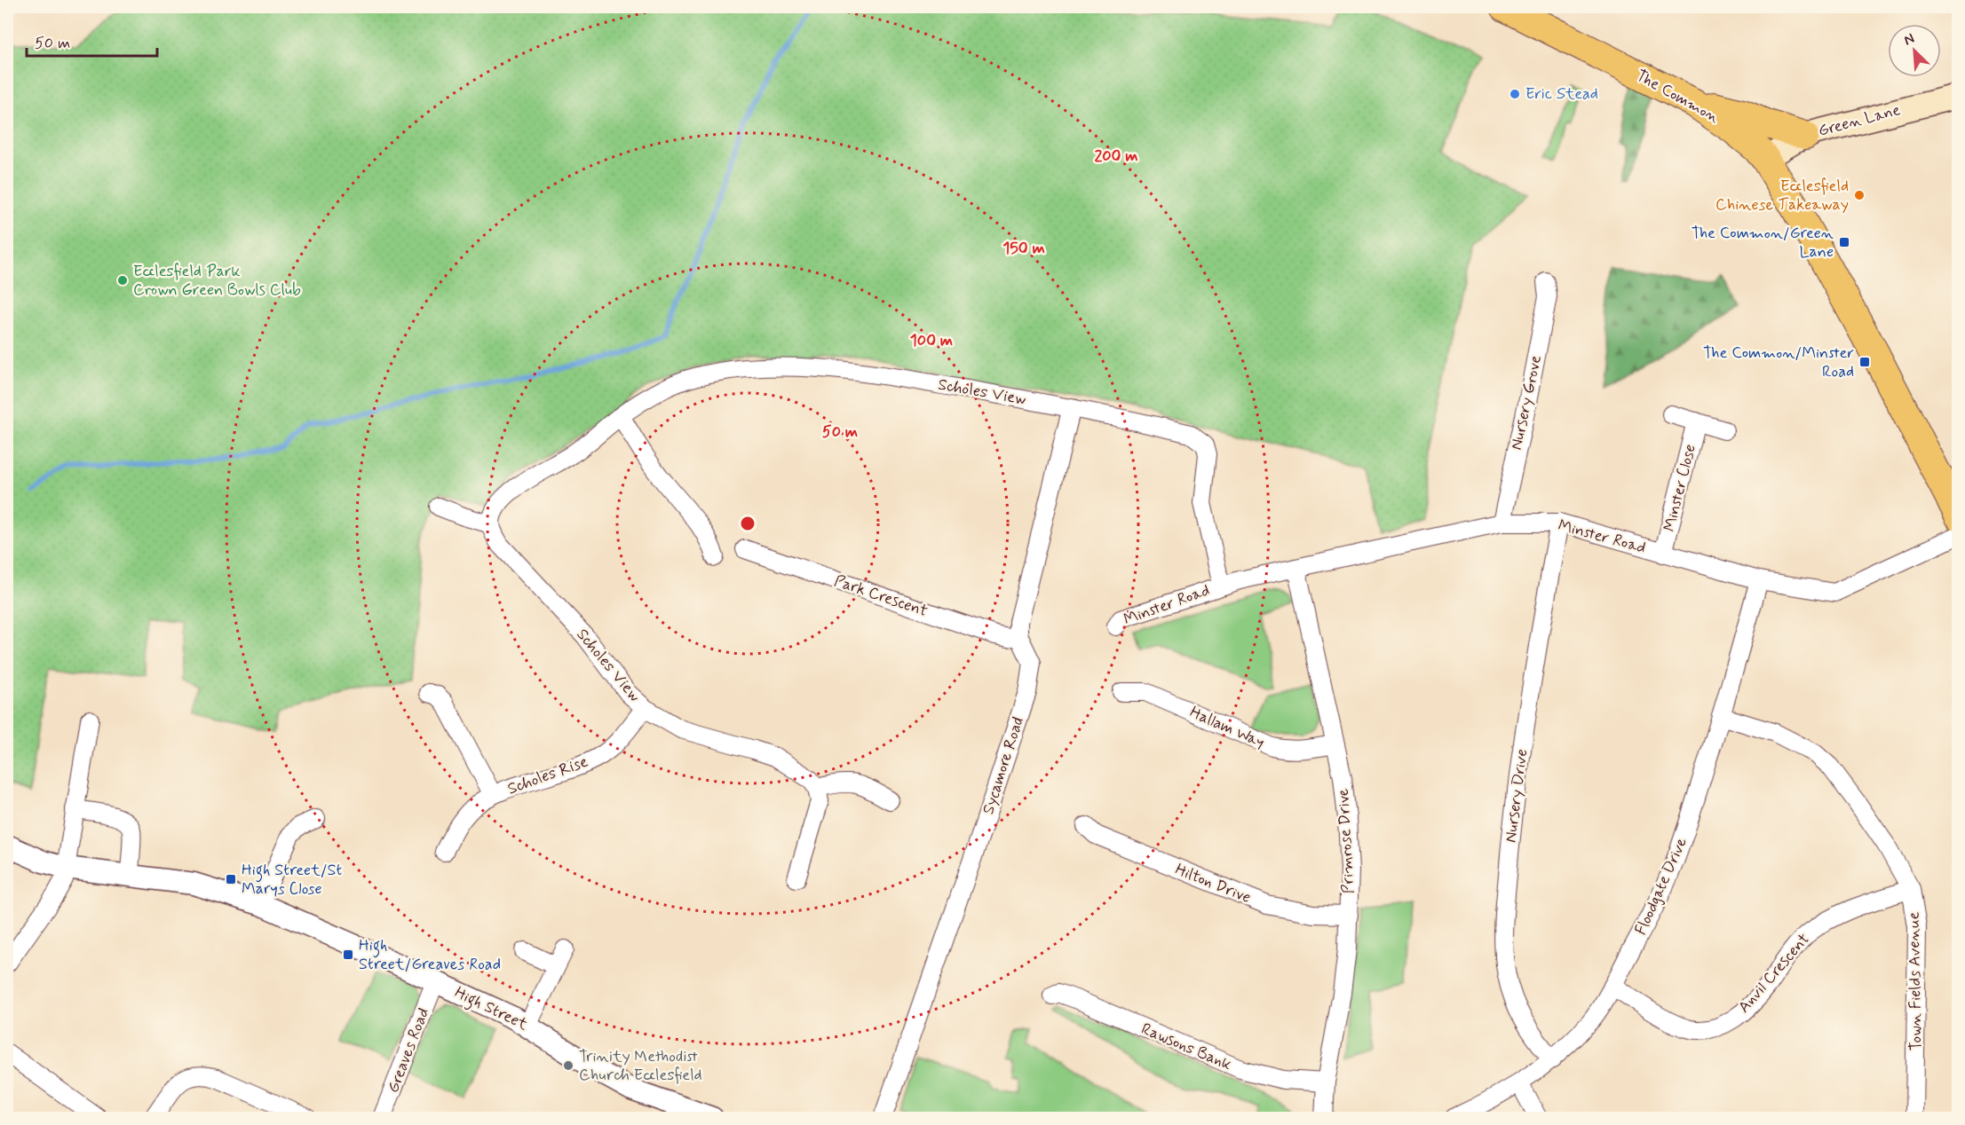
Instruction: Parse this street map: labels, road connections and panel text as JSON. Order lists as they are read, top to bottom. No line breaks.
{"streets":{"main road":["The Common","Green Lane"],"street":["Scholes View","Nursery Grove","Minster Close","Minster Road","Park Crescent","Hallam Way","Sycamore Road","Scholes Rise","Nursery Drive","Primrose Drive","Hilton Drive","Floodgate Drive","Anvil Crescent","Town Fields Avenue","High Street","Rawsons Bank","Greaves Road"]},"crossings":[["The Common","Green Lane"],["Scholes View","Minster Road"],["Scholes View","Scholes Rise"],["Nursery Grove","Minster Road"],["Minster Close","Minster Road"],["Minster Road","Nursery Drive"],["Minster Road","Primrose Drive"],["Minster Road","Floodgate Drive"],["Park Crescent","Sycamore Road"],["Hallam Way","Primrose Drive"],["Nursery Drive","Floodgate Drive"],["Primrose Drive","Hilton Drive"],["Primrose Drive","Rawsons Bank"],["Floodgate Drive","Anvil Crescent"],["Floodgate Drive","Town Fields Avenue"],["Anvil Crescent","Town Fields Avenue"],["High Street","Greaves Road"]],"places":{"other":["Eric Stead","Ecclesfield Chinese Takeaway","Ecclesfield Park Crown Green Bowls Club","Trinity Methodist Church Ecclesfield"],"transit":["The Common/Green Lane","The Common/Minster Road","High Street/St Marys Close","High Street/Greaves Road"]},"scale_bar":"50 m","north":"top left","rings":["200 m","150 m","100 m","50 m"]}
